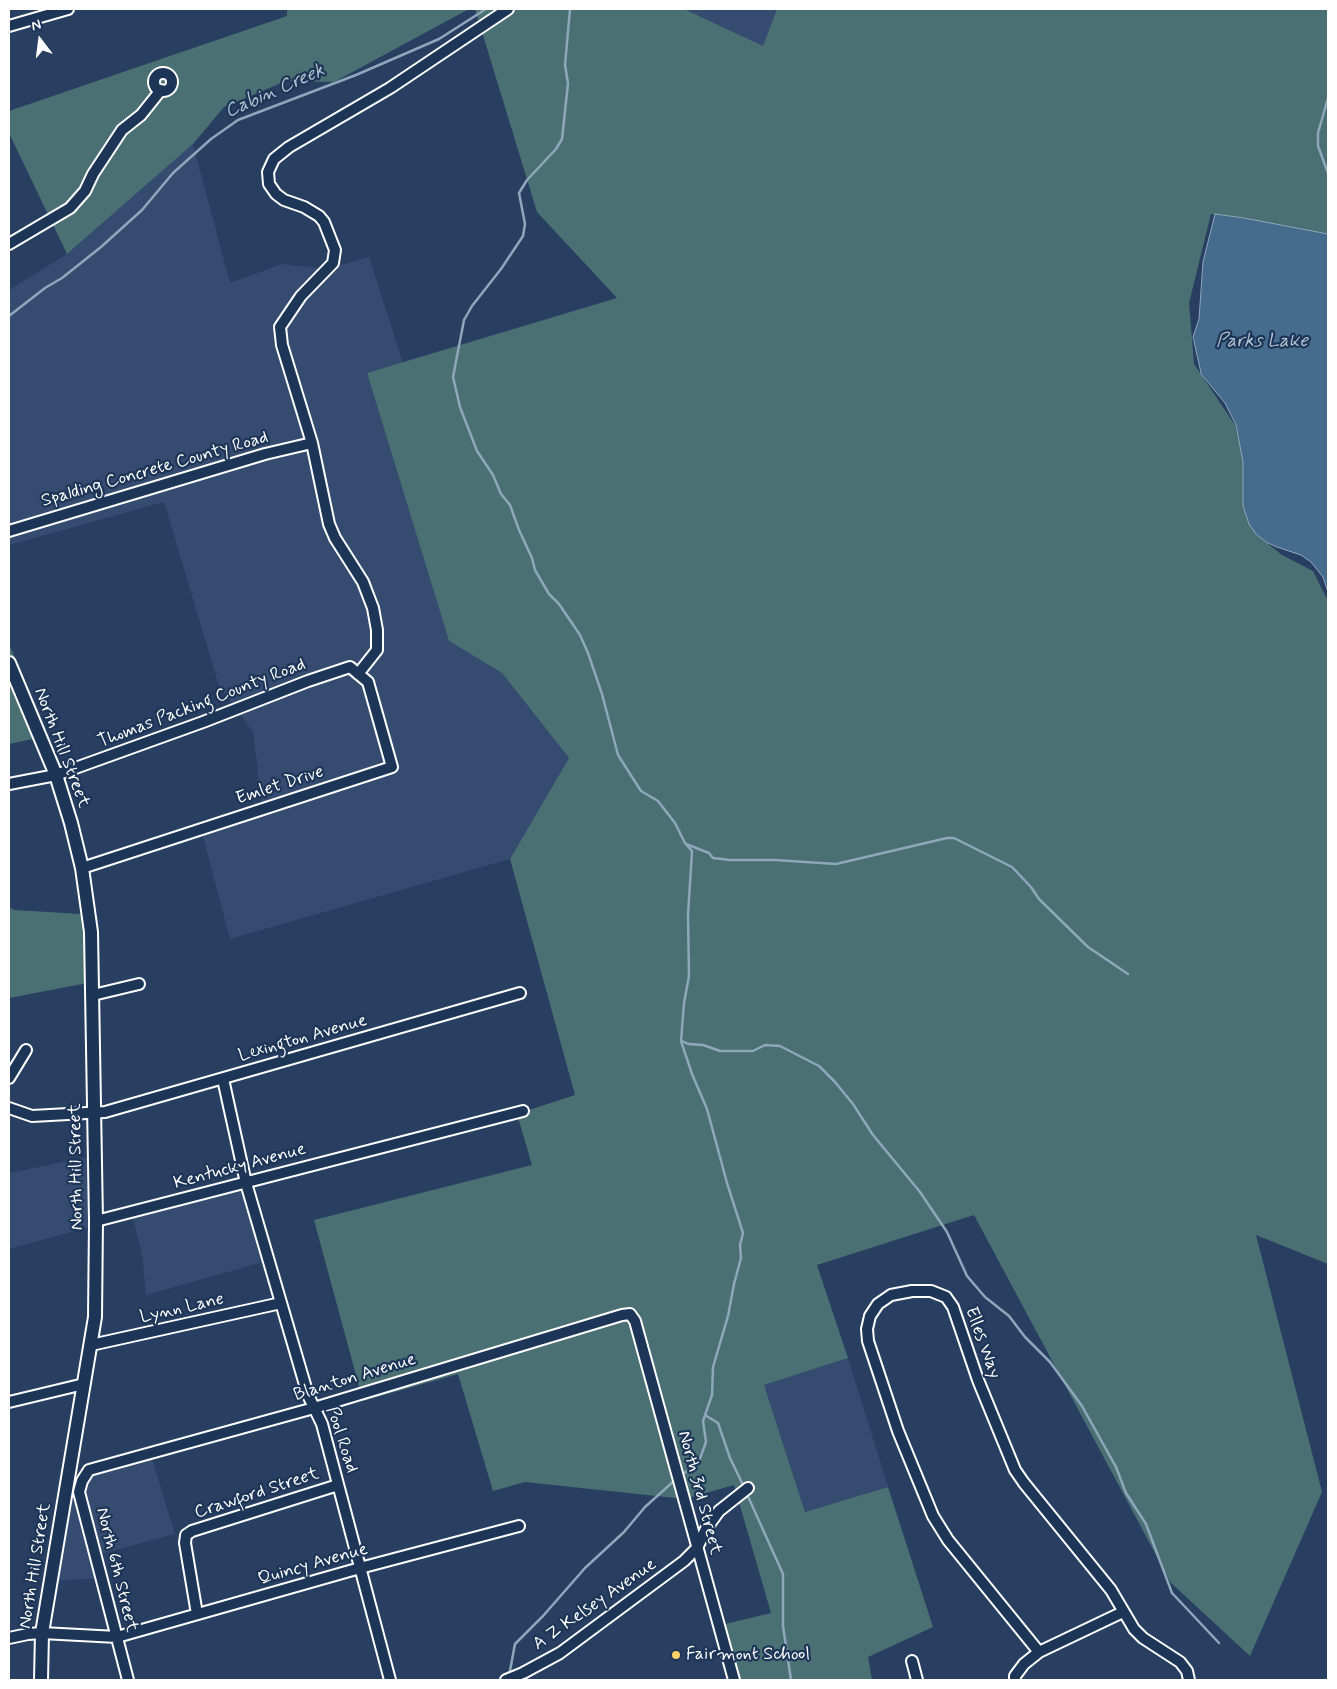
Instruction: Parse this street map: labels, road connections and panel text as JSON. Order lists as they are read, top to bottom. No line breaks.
{"streets":{"street":["Spalding Concrete County Road","Thomas Packing County Road","North Hill Street","Emlet Drive","Lexington Avenue","Kentucky Avenue","Lynn Lane","Elles Way","Blanton Avenue","Pool Road","North 3rd Street","Crawford Street","Quincy Avenue","North 6th Street","A Z Kelsey Avenue"]},"crossings":[["Thomas Packing County Road","North Hill Street"],["Thomas Packing County Road","Emlet Drive"],["North Hill Street","Emlet Drive"],["North Hill Street","Lexington Avenue"],["North Hill Street","Kentucky Avenue"],["North Hill Street","Lynn Lane"],["Lexington Avenue","Pool Road"],["Kentucky Avenue","Pool Road"],["Lynn Lane","Pool Road"],["Blanton Avenue","Pool Road"],["Blanton Avenue","North 3rd Street"],["Blanton Avenue","North 6th Street"],["Pool Road","Crawford Street"],["Pool Road","Quincy Avenue"],["North 3rd Street","A Z Kelsey Avenue"],["Crawford Street","Quincy Avenue"],["Quincy Avenue","North 6th Street"]],"water":["Cabin Creek","Parks Lake"],"places":["Fairmont School"],"north":"top"}
